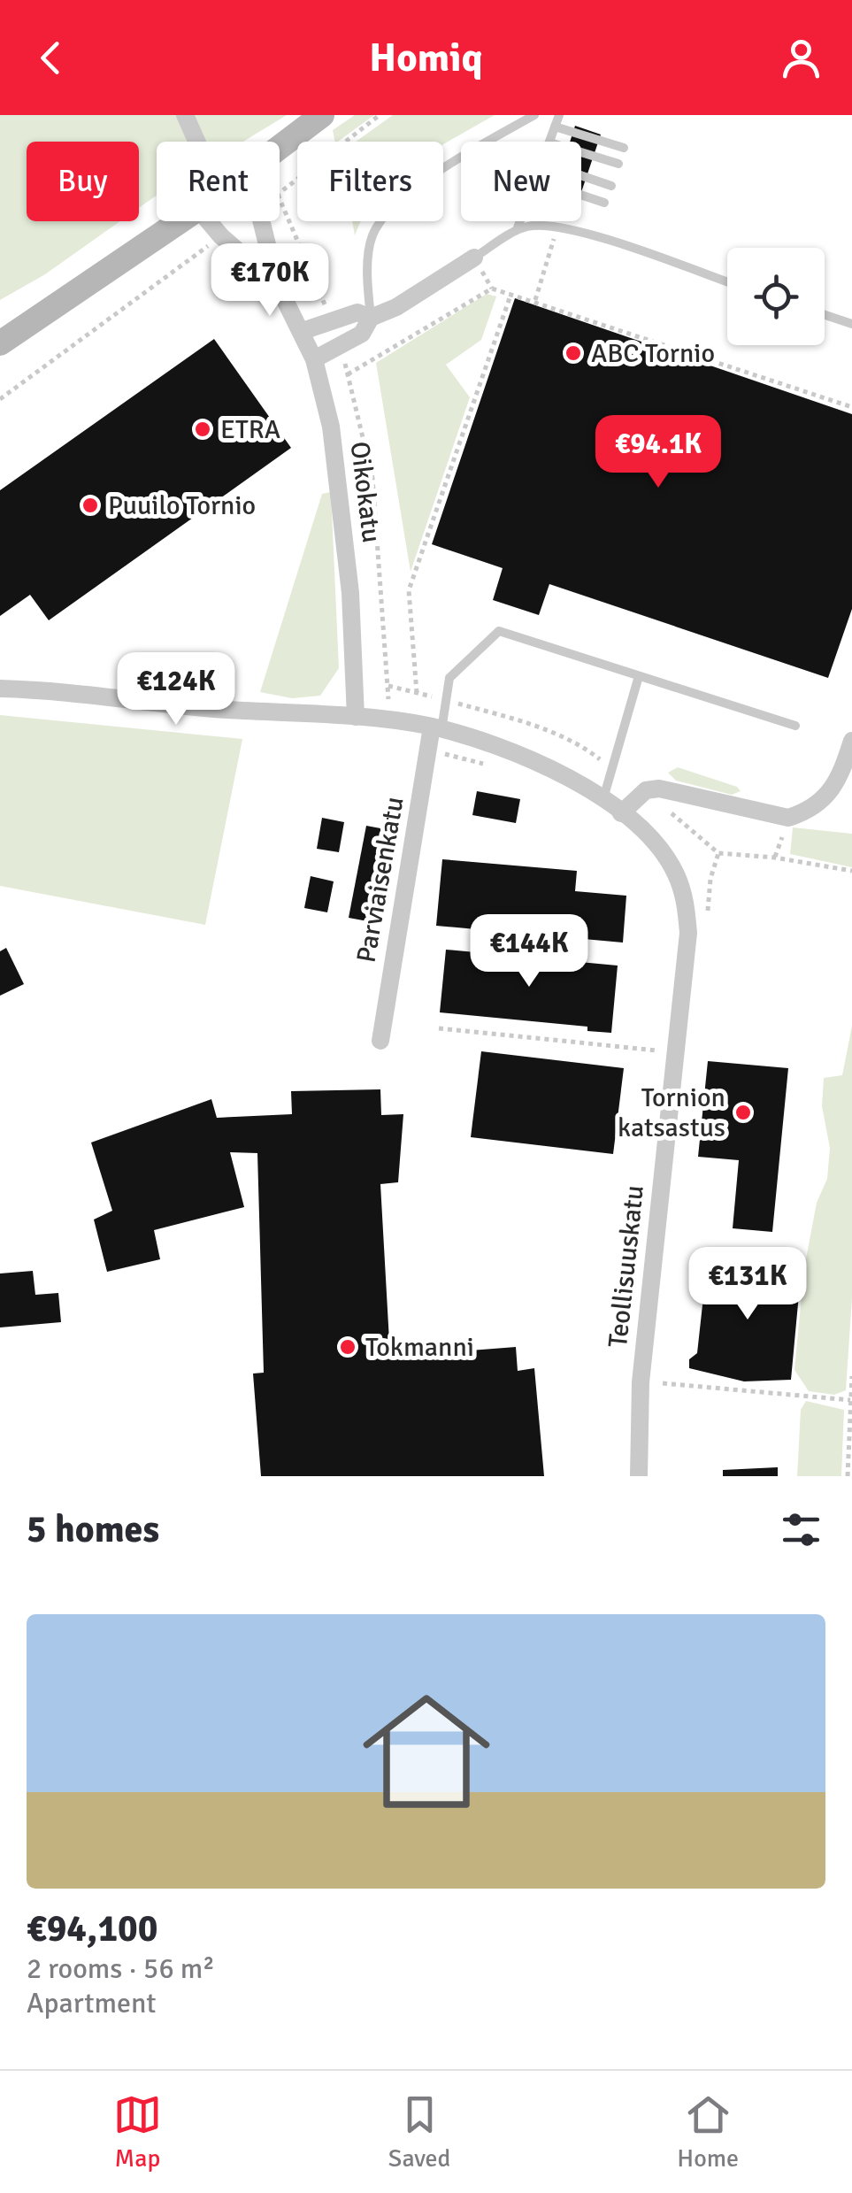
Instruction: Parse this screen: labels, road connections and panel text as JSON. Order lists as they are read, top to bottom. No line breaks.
{"streets":{"street":["Oikokatu","Parviaisenkatu","Teollisuuskatu"]},"places":["ABC Tornio","ETRA","Puuilo Tornio","Tornion katsastus","Tokmanni"],"page":{"header":"Homiq","chip":["Buy","Rent","Filters","New"],"price":["€170K","€94.1K","€124K","€144K","€131K"],"heading":"5 homes","list":[{"name":"€94,100","note":"2 rooms · 56 m² · Apartment"}],"tabs":["Map","Saved","Home"]}}
